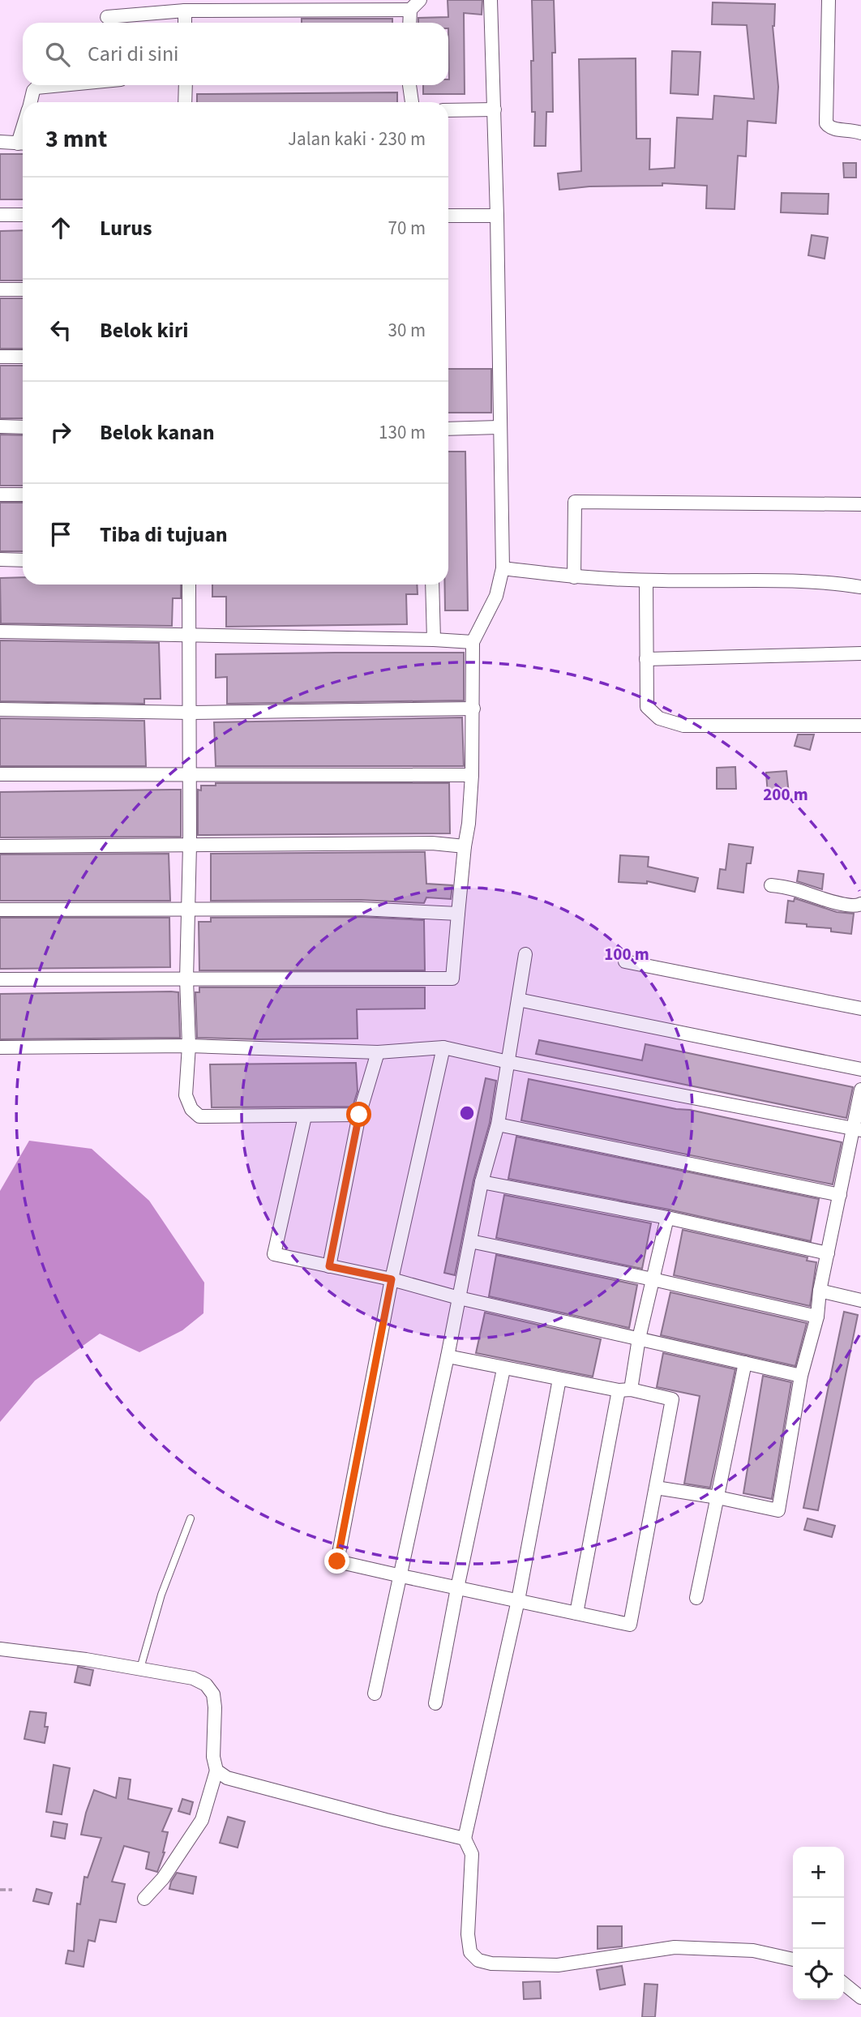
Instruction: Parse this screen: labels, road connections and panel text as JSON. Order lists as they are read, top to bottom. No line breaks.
{"page":{"search":"Cari di sini","heading":["3 mnt","Jalan kaki · 230 m"],"list":[["Lurus","70 m"],["Belok kiri","30 m"],["Belok kanan","130 m"],"Tiba di tujuan"],"map_buttons":["+","−"]},"rings":["200 m","100 m"]}
